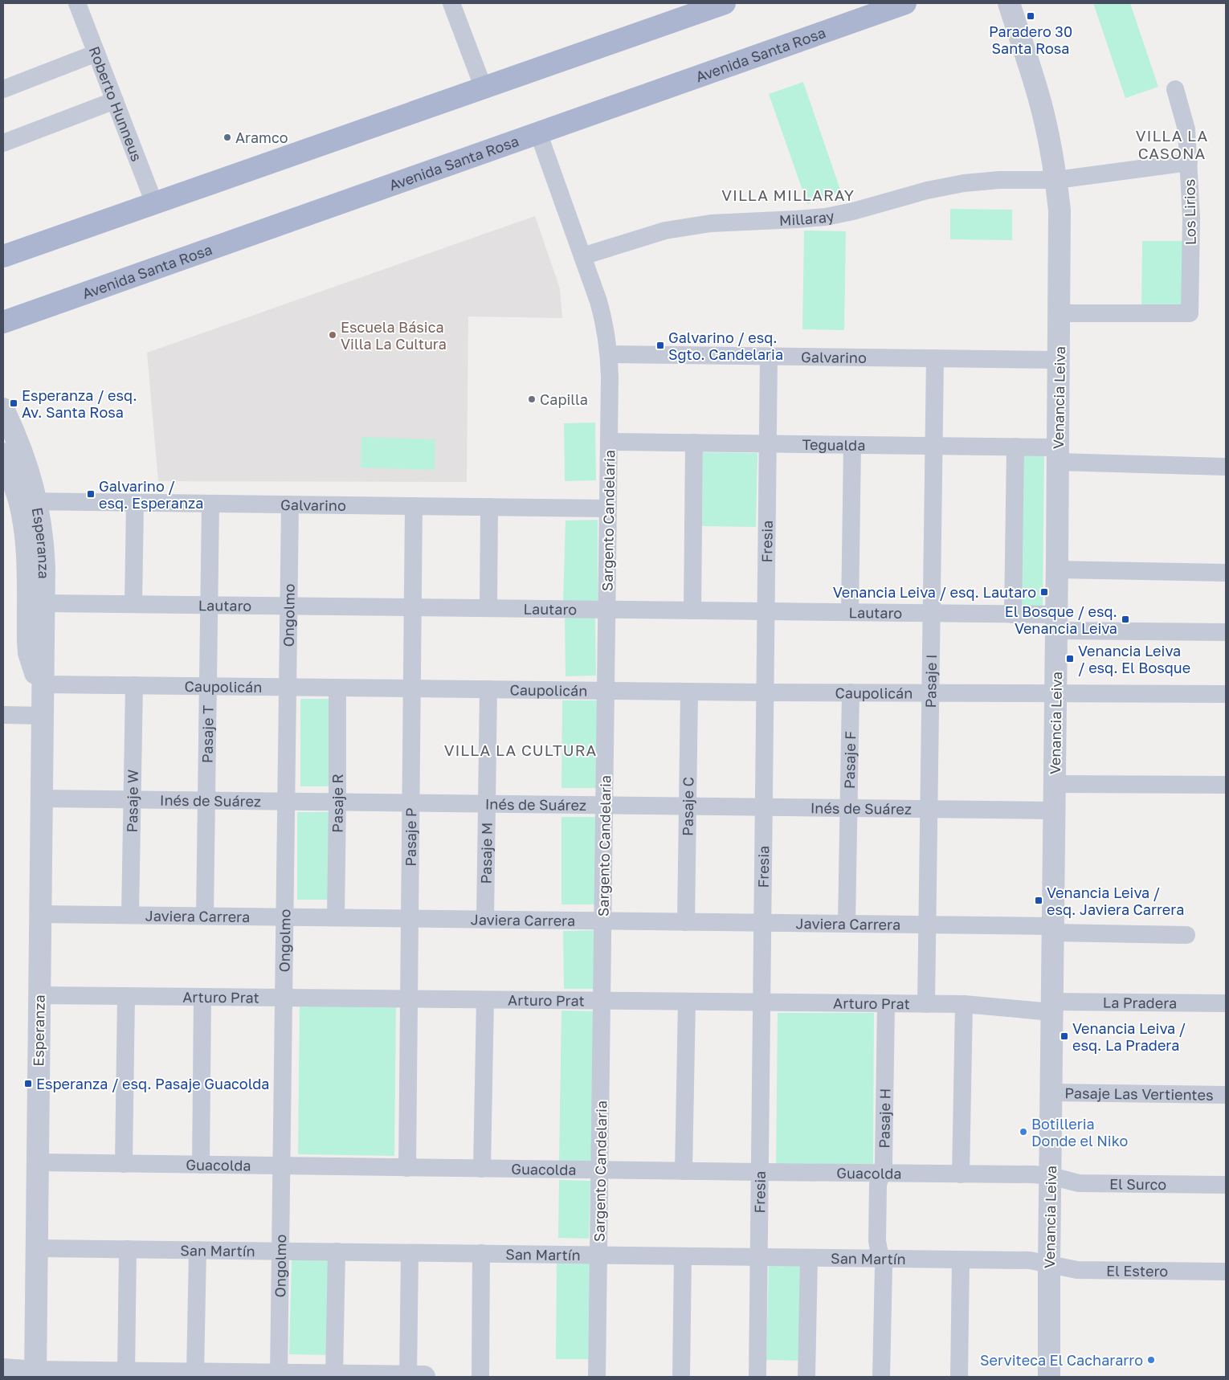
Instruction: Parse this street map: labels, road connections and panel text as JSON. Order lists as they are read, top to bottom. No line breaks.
{"streets":{"main road":["Avenida Santa Rosa"],"street":["Roberto Hunneus","Los Lirios","Millaray","Galvarino","Venancia Leiva","Tegualda","Sargento Candelaria","Fresia","Esperanza","Lautaro","Ongolmo","Pasaje I","Caupolicán","Pasaje T","Pasaje F","Pasaje W","Inés de Suárez","Pasaje R","Pasaje C","Pasaje P","Pasaje M","Javiera Carrera","Arturo Prat","La Pradera","Pasaje Las Vertientes","Pasaje H","Guacolda","El Surco","San Martín","El Estero"]},"crossings":[["Avenida Santa Rosa","Sargento Candelaria"],["Los Lirios","Millaray"],["Los Lirios","Venancia Leiva"],["Millaray","Venancia Leiva"],["Millaray","Sargento Candelaria"],["Galvarino","Venancia Leiva"],["Galvarino","Sargento Candelaria"],["Galvarino","Fresia"],["Galvarino","Esperanza"],["Galvarino","Ongolmo"],["Galvarino","Pasaje I"],["Galvarino","Pasaje T"],["Galvarino","Pasaje P"],["Venancia Leiva","Tegualda"],["Venancia Leiva","Lautaro"],["Venancia Leiva","Caupolicán"],["Venancia Leiva","Inés de Suárez"],["Venancia Leiva","Javiera Carrera"],["Venancia Leiva","Arturo Prat"],["Venancia Leiva","La Pradera"],["Venancia Leiva","Pasaje Las Vertientes"],["Venancia Leiva","Guacolda"],["Venancia Leiva","El Surco"],["Venancia Leiva","San Martín"],["Venancia Leiva","El Estero"],["Tegualda","Sargento Candelaria"],["Tegualda","Fresia"],["Tegualda","Pasaje I"],["Sargento Candelaria","Lautaro"],["Sargento Candelaria","Caupolicán"],["Sargento Candelaria","Inés de Suárez"],["Sargento Candelaria","Javiera Carrera"],["Sargento Candelaria","Arturo Prat"],["Sargento Candelaria","Guacolda"],["Sargento Candelaria","San Martín"],["Fresia","Lautaro"],["Fresia","Caupolicán"],["Fresia","Inés de Suárez"],["Fresia","Javiera Carrera"],["Fresia","Arturo Prat"],["Fresia","Guacolda"],["Fresia","San Martín"],["Esperanza","Lautaro"],["Esperanza","Caupolicán"],["Esperanza","Inés de Suárez"],["Esperanza","Javiera Carrera"],["Esperanza","Arturo Prat"],["Esperanza","Guacolda"],["Esperanza","San Martín"],["Lautaro","Ongolmo"],["Lautaro","Pasaje I"],["Lautaro","Pasaje T"],["Lautaro","Pasaje P"],["Ongolmo","Caupolicán"],["Ongolmo","Inés de Suárez"],["Ongolmo","Javiera Carrera"],["Ongolmo","Arturo Prat"],["Ongolmo","Guacolda"],["Ongolmo","San Martín"],["Pasaje I","Caupolicán"],["Pasaje I","Inés de Suárez"],["Pasaje I","Javiera Carrera"],["Pasaje I","Arturo Prat"],["Caupolicán","Pasaje T"],["Caupolicán","Pasaje F"],["Caupolicán","Pasaje W"],["Caupolicán","Pasaje R"],["Caupolicán","Pasaje C"],["Caupolicán","Pasaje P"],["Caupolicán","Pasaje M"],["Pasaje T","Inés de Suárez"],["Pasaje T","Javiera Carrera"],["Pasaje F","Inés de Suárez"],["Pasaje F","Javiera Carrera"],["Pasaje W","Inés de Suárez"],["Pasaje W","Javiera Carrera"],["Inés de Suárez","Pasaje R"],["Inés de Suárez","Pasaje C"],["Inés de Suárez","Pasaje P"],["Inés de Suárez","Pasaje M"],["Pasaje R","Javiera Carrera"],["Pasaje C","Javiera Carrera"],["Pasaje P","Javiera Carrera"],["Pasaje P","Arturo Prat"],["Pasaje P","Guacolda"],["Pasaje M","Javiera Carrera"],["Arturo Prat","La Pradera"],["Arturo Prat","Pasaje H"],["Pasaje H","Guacolda"],["Pasaje H","San Martín"],["Guacolda","El Surco"],["San Martín","El Estero"]],"districts":["VILLA LA CASONA","VILLA MILLARAY","VILLA LA CULTURA"],"places":{"transit":["Paradero 30 Santa Rosa","Galvarino / esq. Sgto. Candelaria","Esperanza / esq. Av. Santa Rosa","Galvarino / esq. Esperanza","Venancia Leiva / esq. Lautaro","El Bosque / esq. Venancia Leiva","Venancia Leiva / esq. El Bosque","Venancia Leiva / esq. Javiera Carrera","Venancia Leiva / esq. La Pradera","Esperanza / esq. Pasaje Guacolda"],"other":["Aramco","Escuela Básica Villa La Cultura","Capilla","Botilleria Donde el Niko","Serviteca El Cachararro"]}}
